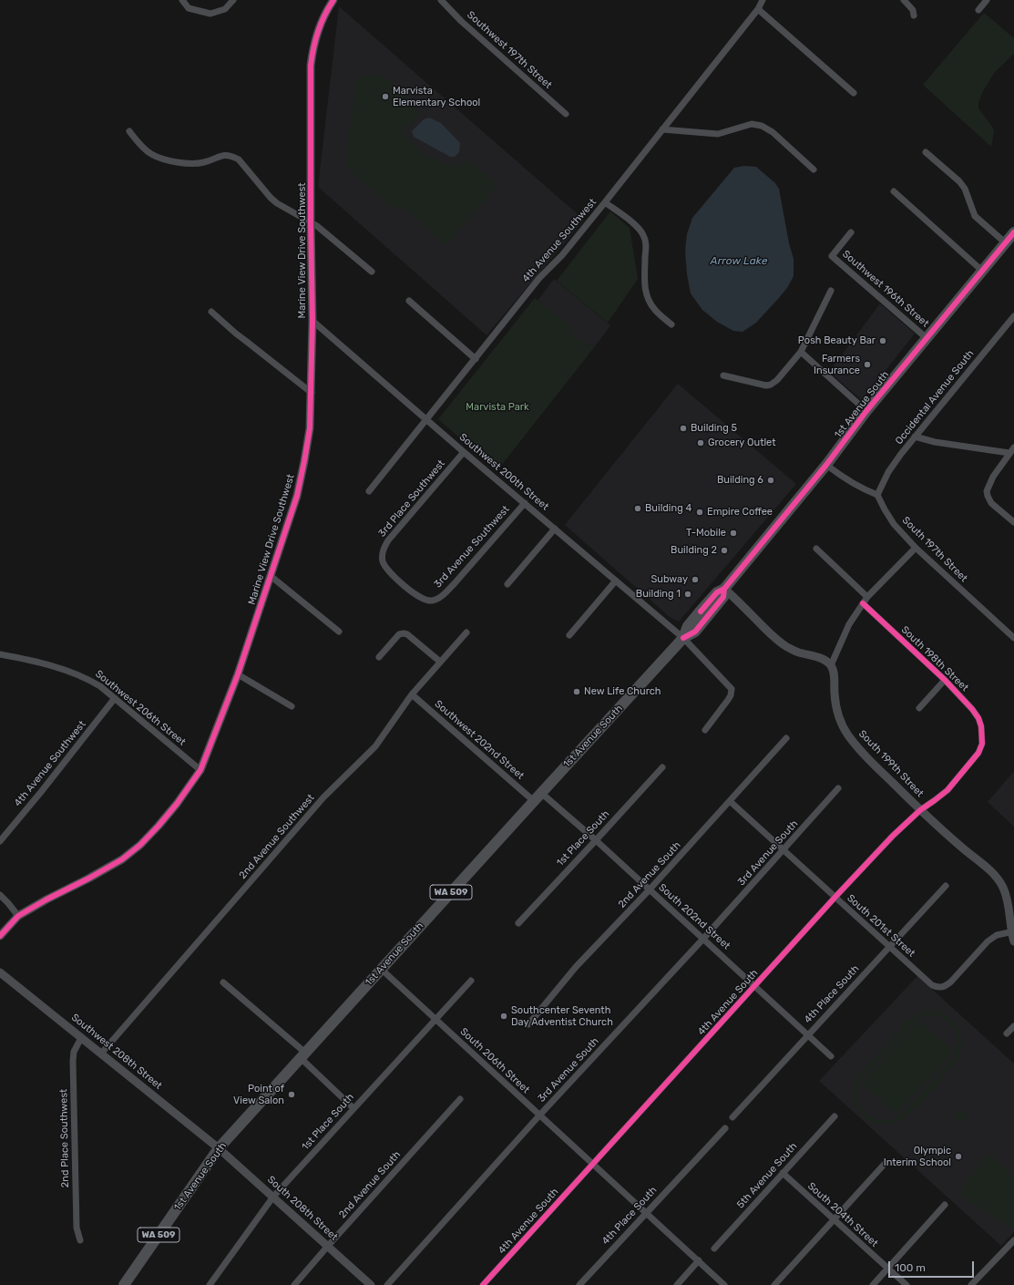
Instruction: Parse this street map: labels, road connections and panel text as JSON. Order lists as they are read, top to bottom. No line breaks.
{"streets":{"main road":["1st Avenue South","WA 509"],"street":["Southwest 197th Street","4th Avenue Southwest","Marine View Drive Southwest","Southwest 196th Street","Occidental Avenue South","Southwest 200th Street","3rd Place Southwest","3rd Avenue Southwest","South 197th Street","South 198th Street","Southwest 206th Street","Southwest 202nd Street","South 199th Street","2nd Avenue Southwest","1st Place South","3rd Avenue South","2nd Avenue South","South 202nd Street","South 201st Street","4th Place South","4th Avenue South","Southwest 208th Street","South 206th Street","2nd Place Southwest","5th Avenue South","South 208th Street","South 204th Street"]},"crossings":[["4th Avenue Southwest","Southwest 200th Street"],["4th Avenue Southwest","Southwest 206th Street"],["Marine View Drive Southwest","Southwest 200th Street"],["Marine View Drive Southwest","Southwest 206th Street"],["Southwest 196th Street","1st Avenue South"],["Occidental Avenue South","South 197th Street"],["1st Avenue South","Southwest 200th Street"],["1st Avenue South","Southwest 202nd Street"],["1st Avenue South","South 202nd Street"],["1st Avenue South","Southwest 208th Street"],["1st Avenue South","South 206th Street"],["1st Avenue South","South 208th Street"],["Southwest 200th Street","3rd Place Southwest"],["Southwest 200th Street","3rd Avenue Southwest"],["3rd Place Southwest","3rd Avenue Southwest"],["South 198th Street","4th Avenue South"],["Southwest 202nd Street","2nd Avenue Southwest"],["Southwest 202nd Street","South 202nd Street"],["South 199th Street","South 201st Street"],["South 199th Street","4th Avenue South"],["2nd Avenue Southwest","Southwest 208th Street"],["1st Place South","South 202nd Street"],["1st Place South","South 206th Street"],["1st Place South","South 208th Street"],["3rd Avenue South","South 202nd Street"],["3rd Avenue South","South 201st Street"],["3rd Avenue South","South 206th Street"],["2nd Avenue South","South 202nd Street"],["2nd Avenue South","South 201st Street"],["2nd Avenue South","South 208th Street"],["South 202nd Street","4th Place South"],["South 202nd Street","4th Avenue South"],["South 201st Street","4th Place South"],["South 201st Street","4th Avenue South"],["4th Place South","South 206th Street"],["4th Avenue South","South 206th Street"],["Southwest 208th Street","2nd Place Southwest"],["Southwest 208th Street","South 208th Street"],["5th Avenue South","South 204th Street"]],"water":["Arrow Lake"],"parks":["Marvista Park"],"places":["Marvista Elementary School","Posh Beauty Bar","Farmers Insurance","Building 5","Grocery Outlet","Building 6","Building 4","Empire Coffee","T-Mobile","Building 2","Subway","Building 1","New Life Church","Southcenter Seventh Day Adventist Church","Point of View Salon","Olympic Interim School"],"scale_bar":"100 m"}
